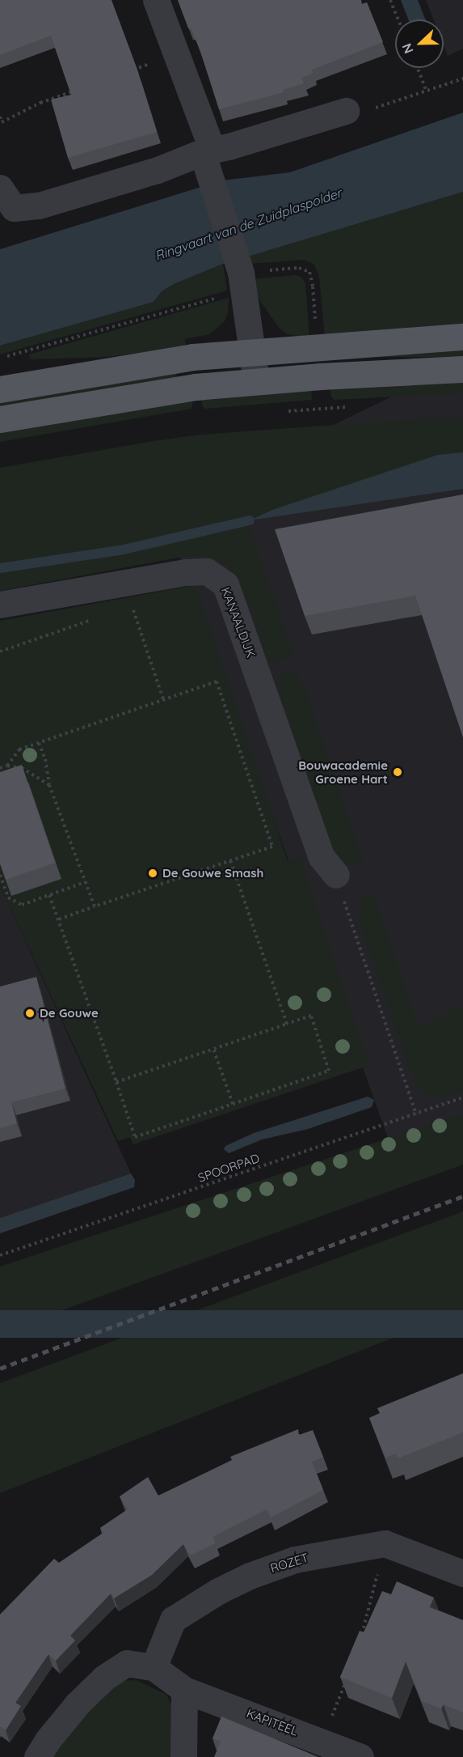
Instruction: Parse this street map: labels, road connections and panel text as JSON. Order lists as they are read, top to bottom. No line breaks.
{"streets":{"street":["KANAALDIJK","ROZET","KAPITEEL"],"path":["SPOORPAD"]},"water":["Ringvaart van de Zuidplaspolder"],"places":["Bouwacademie Groene Hart","De Gouwe Smash","De Gouwe"],"north":"left"}
